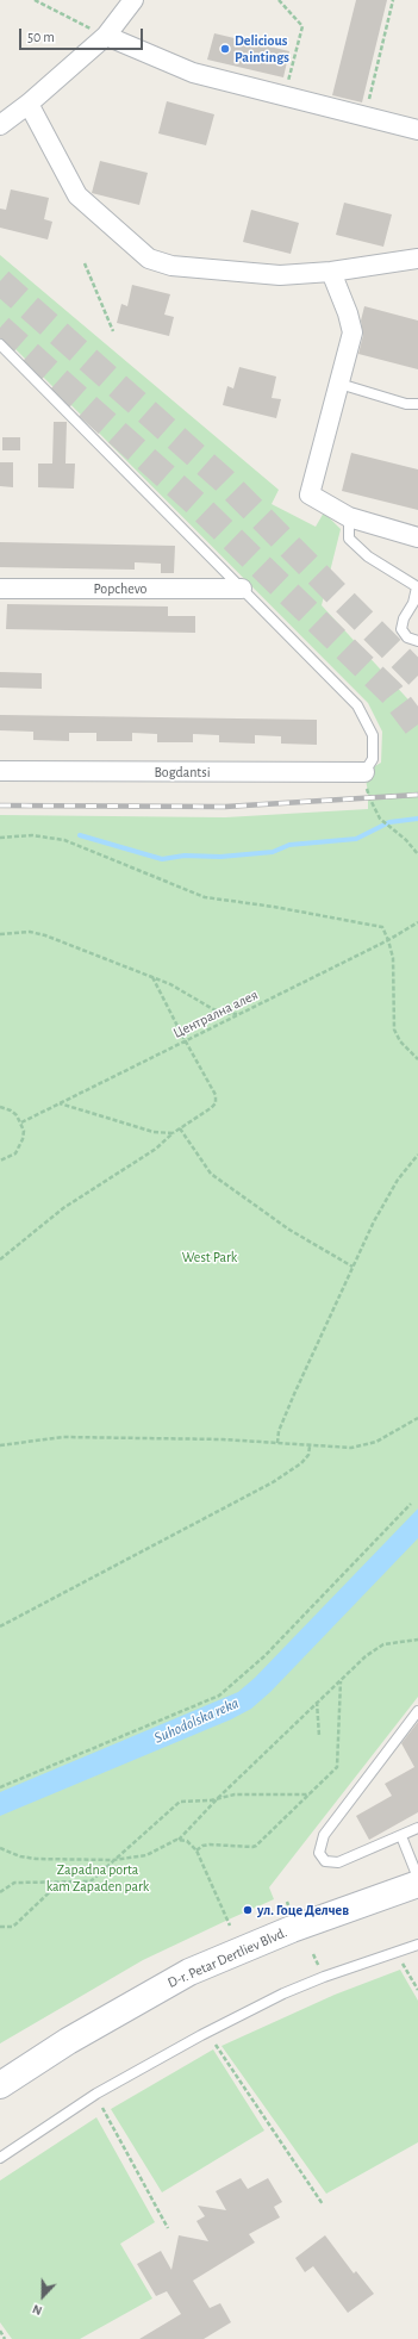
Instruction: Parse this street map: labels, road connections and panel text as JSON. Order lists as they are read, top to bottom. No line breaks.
{"streets":{"main road":["D-r. Petar Dertliev Blvd."],"street":["Popchevo","Bogdantsi"],"path":["Централна алея"]},"water":["Suhodolska reka"],"parks":["West Park","Zapadna porta kam Zapaden park"],"places":["Delicious Paintings","ул. Гоце Делчев"],"scale_bar":"50 m","north":"bottom"}
